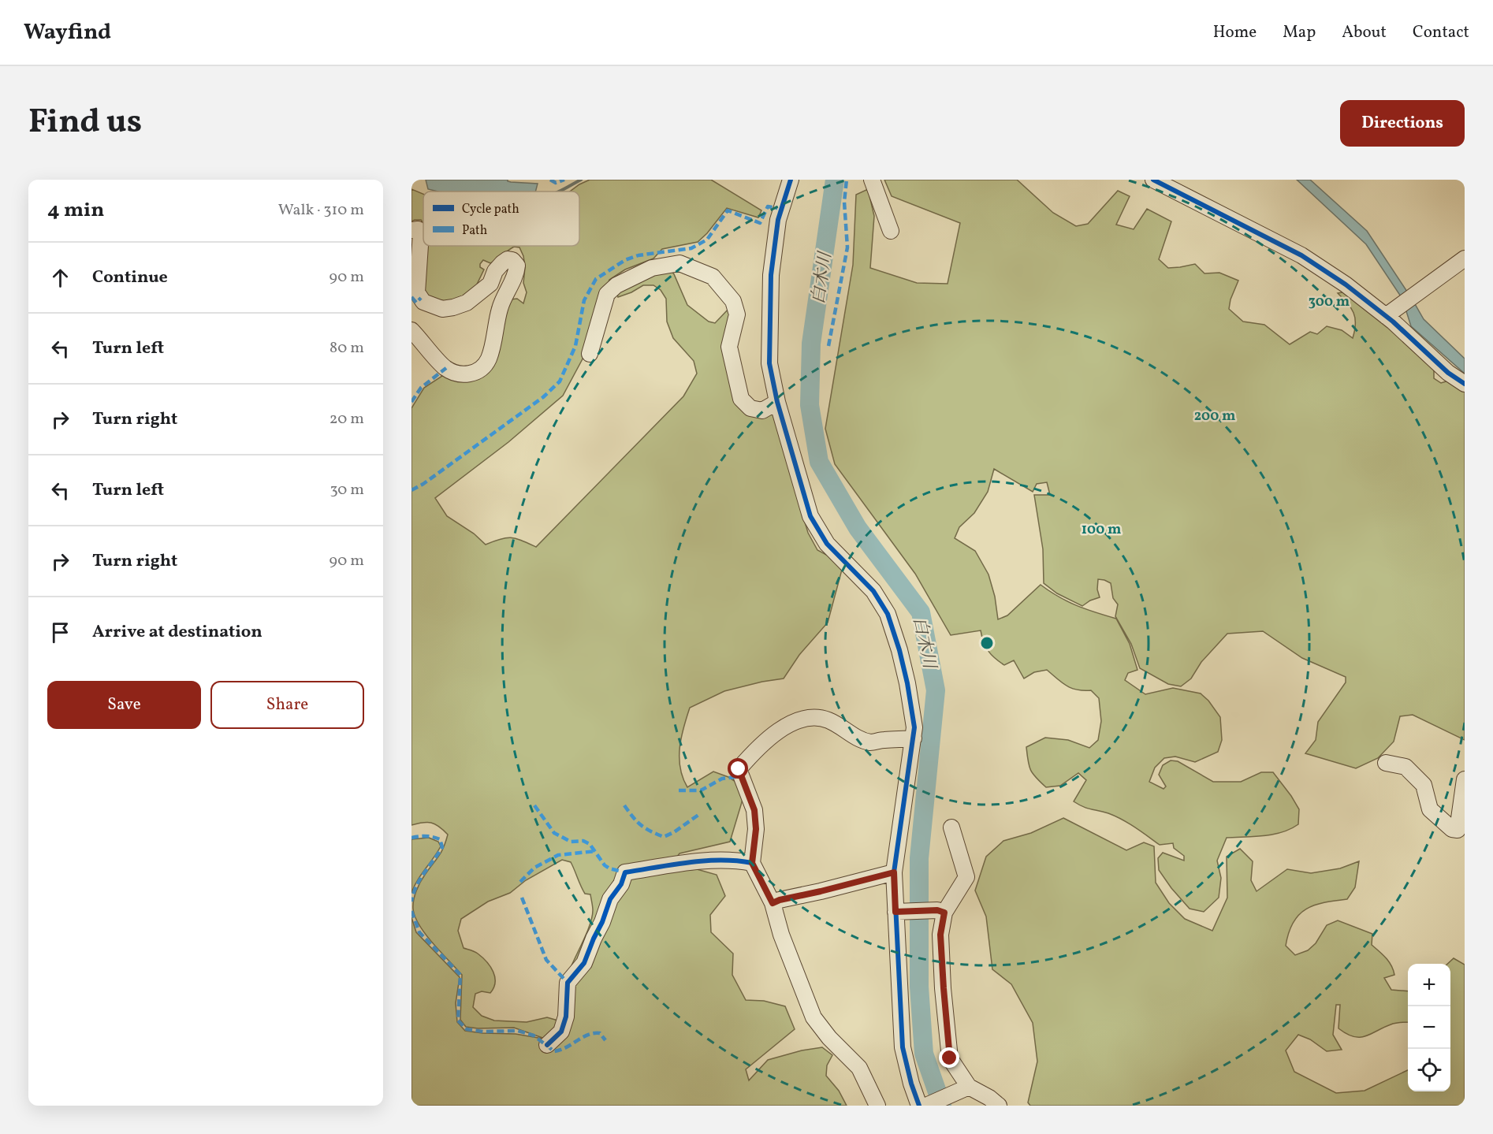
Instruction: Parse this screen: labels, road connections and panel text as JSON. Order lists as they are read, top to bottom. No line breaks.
{"water":["白木川"],"legend":["Cycle path","Path"],"page":{"header":"Wayfind","nav":["Home","Map","About","Contact"],"title":"Find us","buttons":["Directions",["Save","Share"]],"heading":["4 min","Walk · 310 m"],"list":[["Continue","90 m"],["Turn left","80 m"],["Turn right","20 m"],["Turn left","30 m"],["Turn right","90 m"],"Arrive at destination"],"map_buttons":["+","−"]},"rings":["300 m","200 m","100 m"]}
